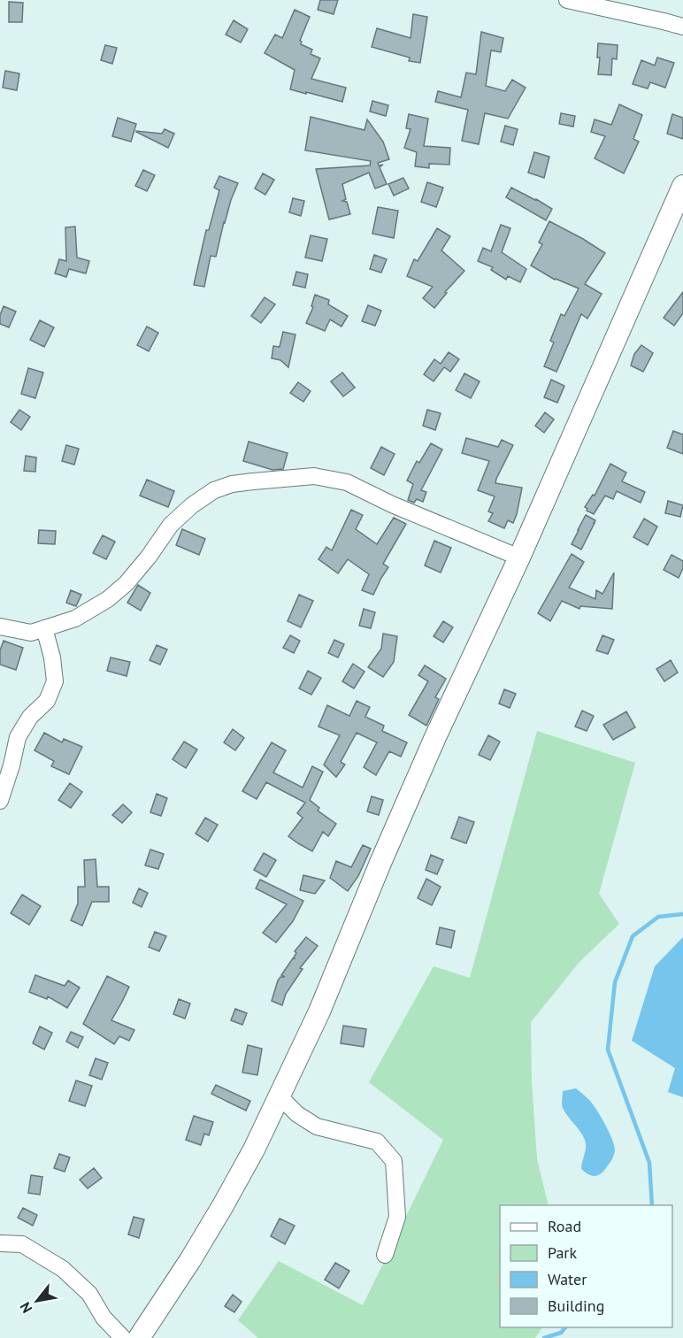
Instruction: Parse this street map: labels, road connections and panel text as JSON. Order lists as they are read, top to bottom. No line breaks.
{"legend":["Road","Park","Water","Building"],"north":"bottom left"}
